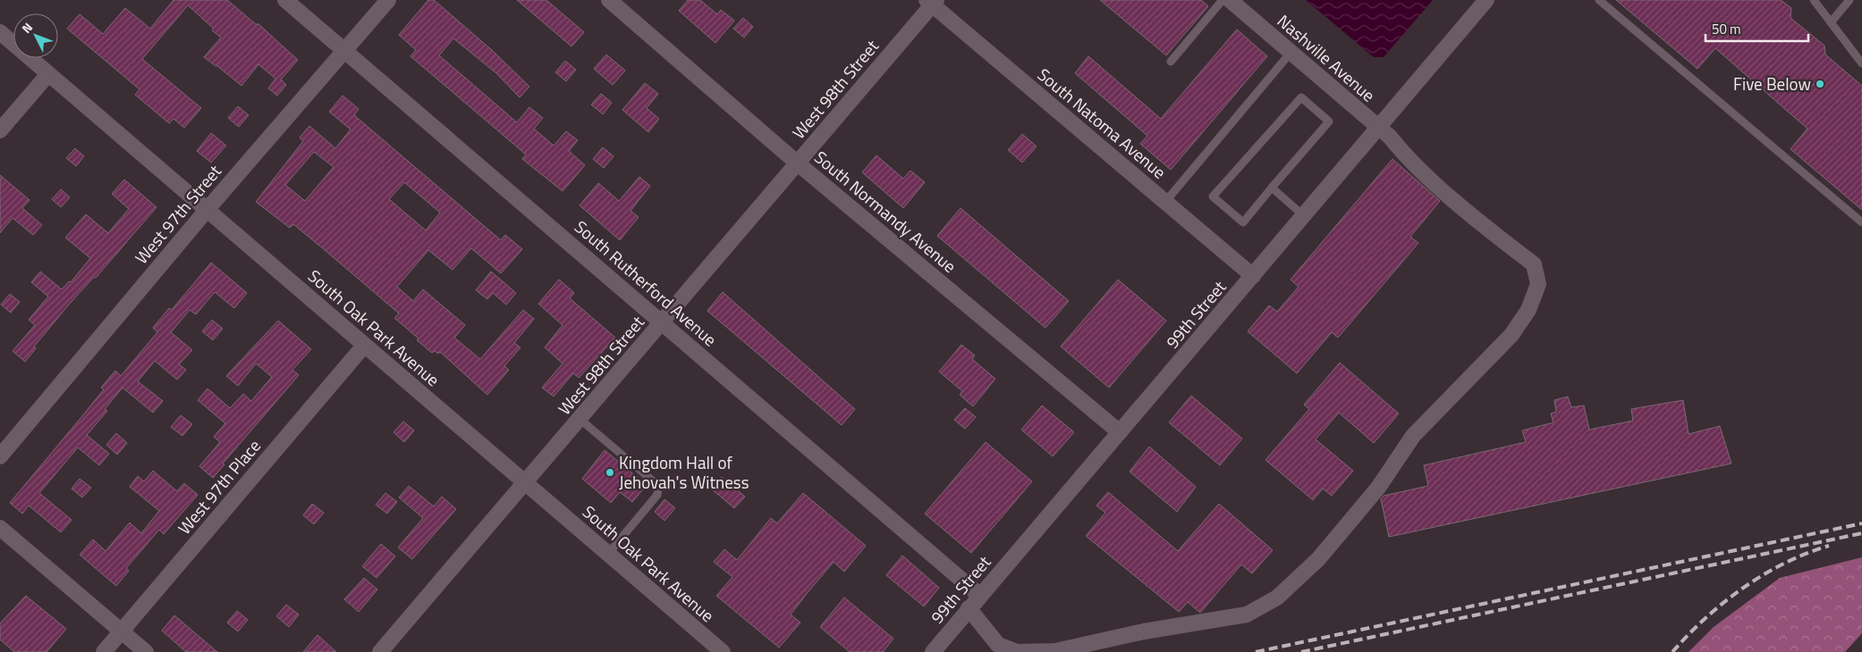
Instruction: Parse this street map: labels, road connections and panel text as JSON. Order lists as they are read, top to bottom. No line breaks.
{"streets":{"street":["Nashville Avenue","West 98th Street","South Natoma Avenue","South Normandy Avenue","West 97th Street","South Rutherford Avenue","99th Street","South Oak Park Avenue","West 97th Place"]},"crossings":[["Nashville Avenue","99th Street"],["West 98th Street","South Natoma Avenue"],["West 98th Street","South Normandy Avenue"],["West 98th Street","South Rutherford Avenue"],["West 98th Street","South Oak Park Avenue"],["South Natoma Avenue","99th Street"],["South Normandy Avenue","99th Street"],["West 97th Street","South Rutherford Avenue"],["West 97th Street","South Oak Park Avenue"],["South Rutherford Avenue","99th Street"],["South Oak Park Avenue","West 97th Place"]],"places":["Five Below","Kingdom Hall of Jehovah's Witness"],"scale_bar":"50 m","north":"top left"}
